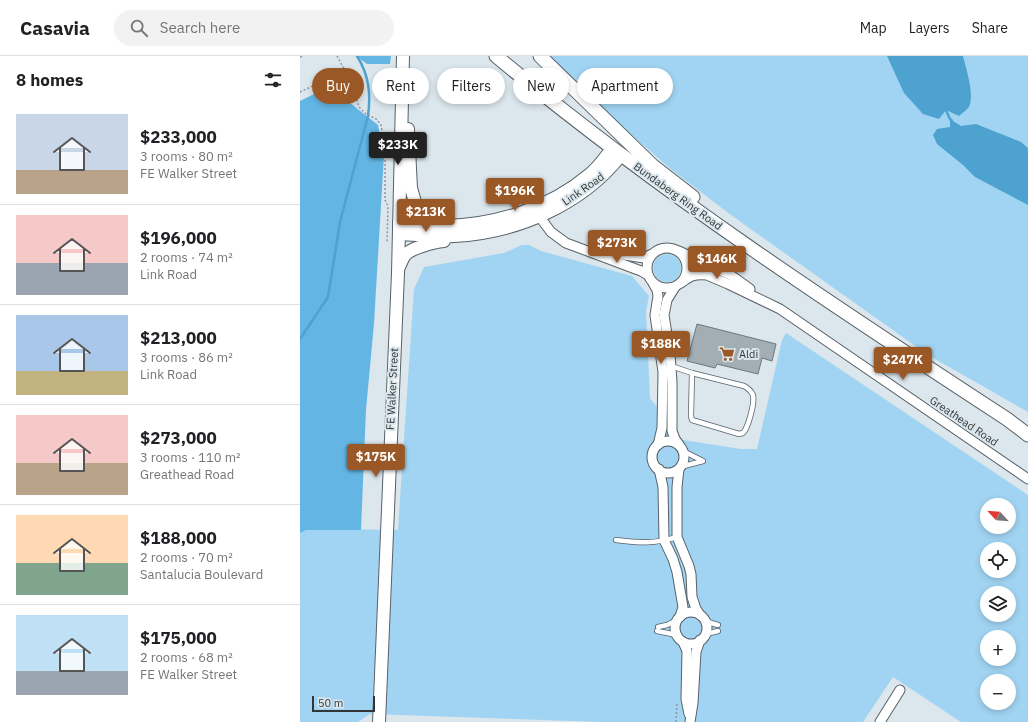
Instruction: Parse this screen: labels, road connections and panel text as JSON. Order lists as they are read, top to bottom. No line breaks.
{"streets":{"main road":["Link Road","Bundaberg Ring Road","FE Walker Street"],"street":["Greathead Road"]},"crossings":[["Link Road","Bundaberg Ring Road"],["Link Road","FE Walker Street"]],"places":{"supermarket":["Aldi"]},"scale_bar":"50 m","north":"top left","page":{"header":"Casavia","search":"Search here","nav":["Map","Layers","Share"],"heading":"8 homes","chip":["Buy","Rent","Filters","New","Apartment"],"list":[{"name":"$233,000","note":"3 rooms · 80 m² · FE Walker Street"},{"name":"$196,000","note":"2 rooms · 74 m² · Link Road"},{"name":"$213,000","note":"3 rooms · 86 m² · Link Road"},{"name":"$273,000","note":"3 rooms · 110 m² · Greathead Road"},{"name":"$188,000","note":"2 rooms · 70 m² · Santalucia Boulevard"},{"name":"$175,000","note":"2 rooms · 68 m² · FE Walker Street"}],"price":["$233K","$196K","$213K","$273K","$146K","$188K","$247K","$175K"],"map_buttons":["+","−"],"scale":"50 m"}}
